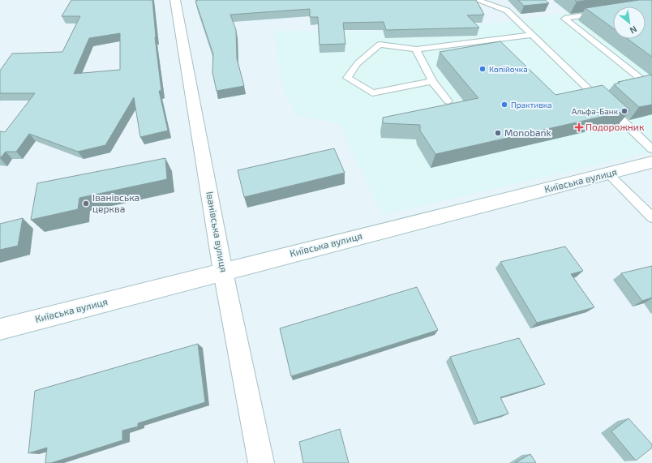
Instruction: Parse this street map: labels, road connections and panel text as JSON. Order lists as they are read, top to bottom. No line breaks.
{"streets":{"street":["Київська вулиця","Іванівська вулиця"]},"crossings":[["Київська вулиця","Іванівська вулиця"]],"places":{"other":["Копійочка","Практивка","Альфа-Банк","Monobank","Іванівська церква"],"health":["Подорожник"]},"north":"bottom right"}
